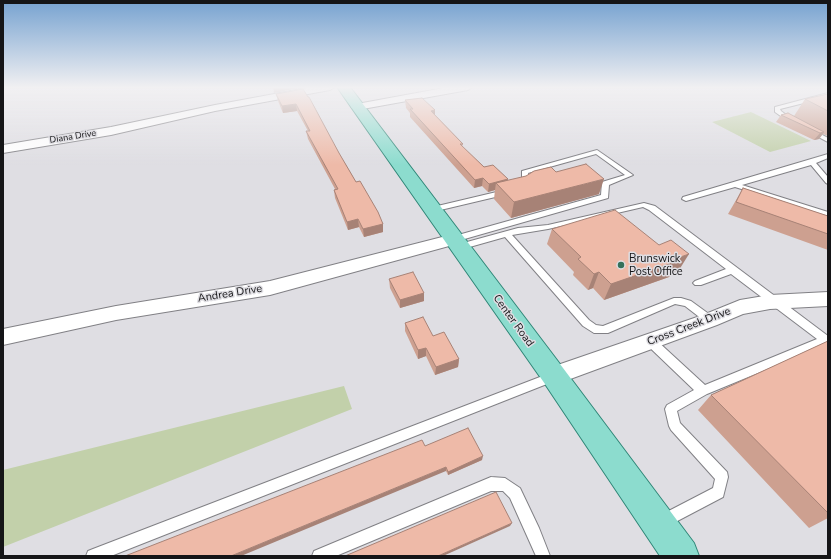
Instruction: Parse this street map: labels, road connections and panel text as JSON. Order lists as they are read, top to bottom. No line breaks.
{"streets":{"main road":["Center Road"],"street":["Diana Drive","Andrea Drive","Cross Creek Drive"]},"crossings":[["Andrea Drive","Center Road"],["Center Road","Cross Creek Drive"]],"places":["Brunswick Post Office"]}
